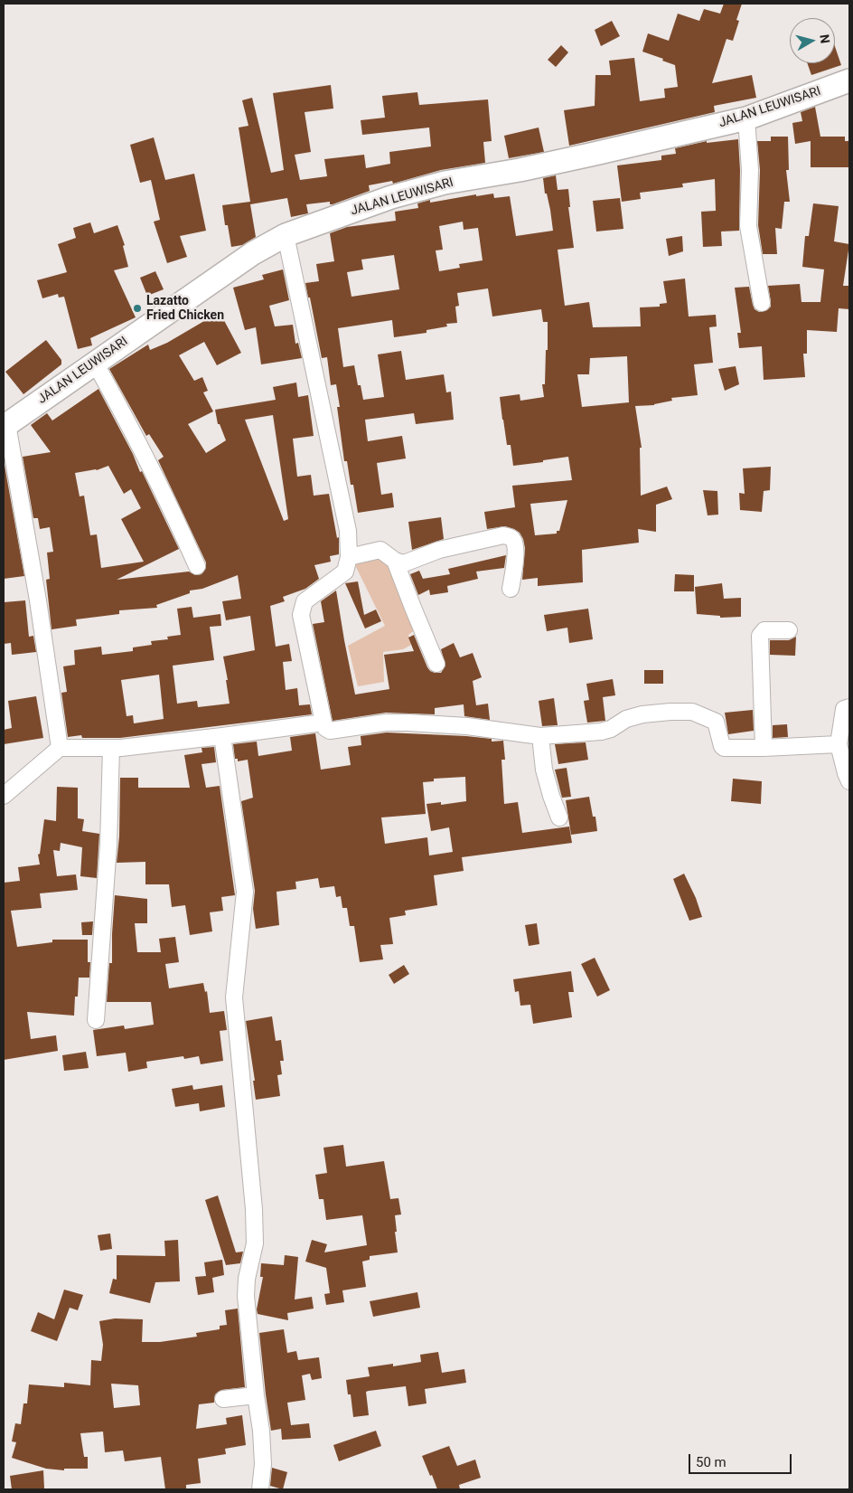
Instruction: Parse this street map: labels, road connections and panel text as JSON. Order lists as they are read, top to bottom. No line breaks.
{"streets":{"main road":["JALAN LEUWISARI"]},"places":["Lazatto Fried Chicken"],"scale_bar":"50 m","north":"right"}
